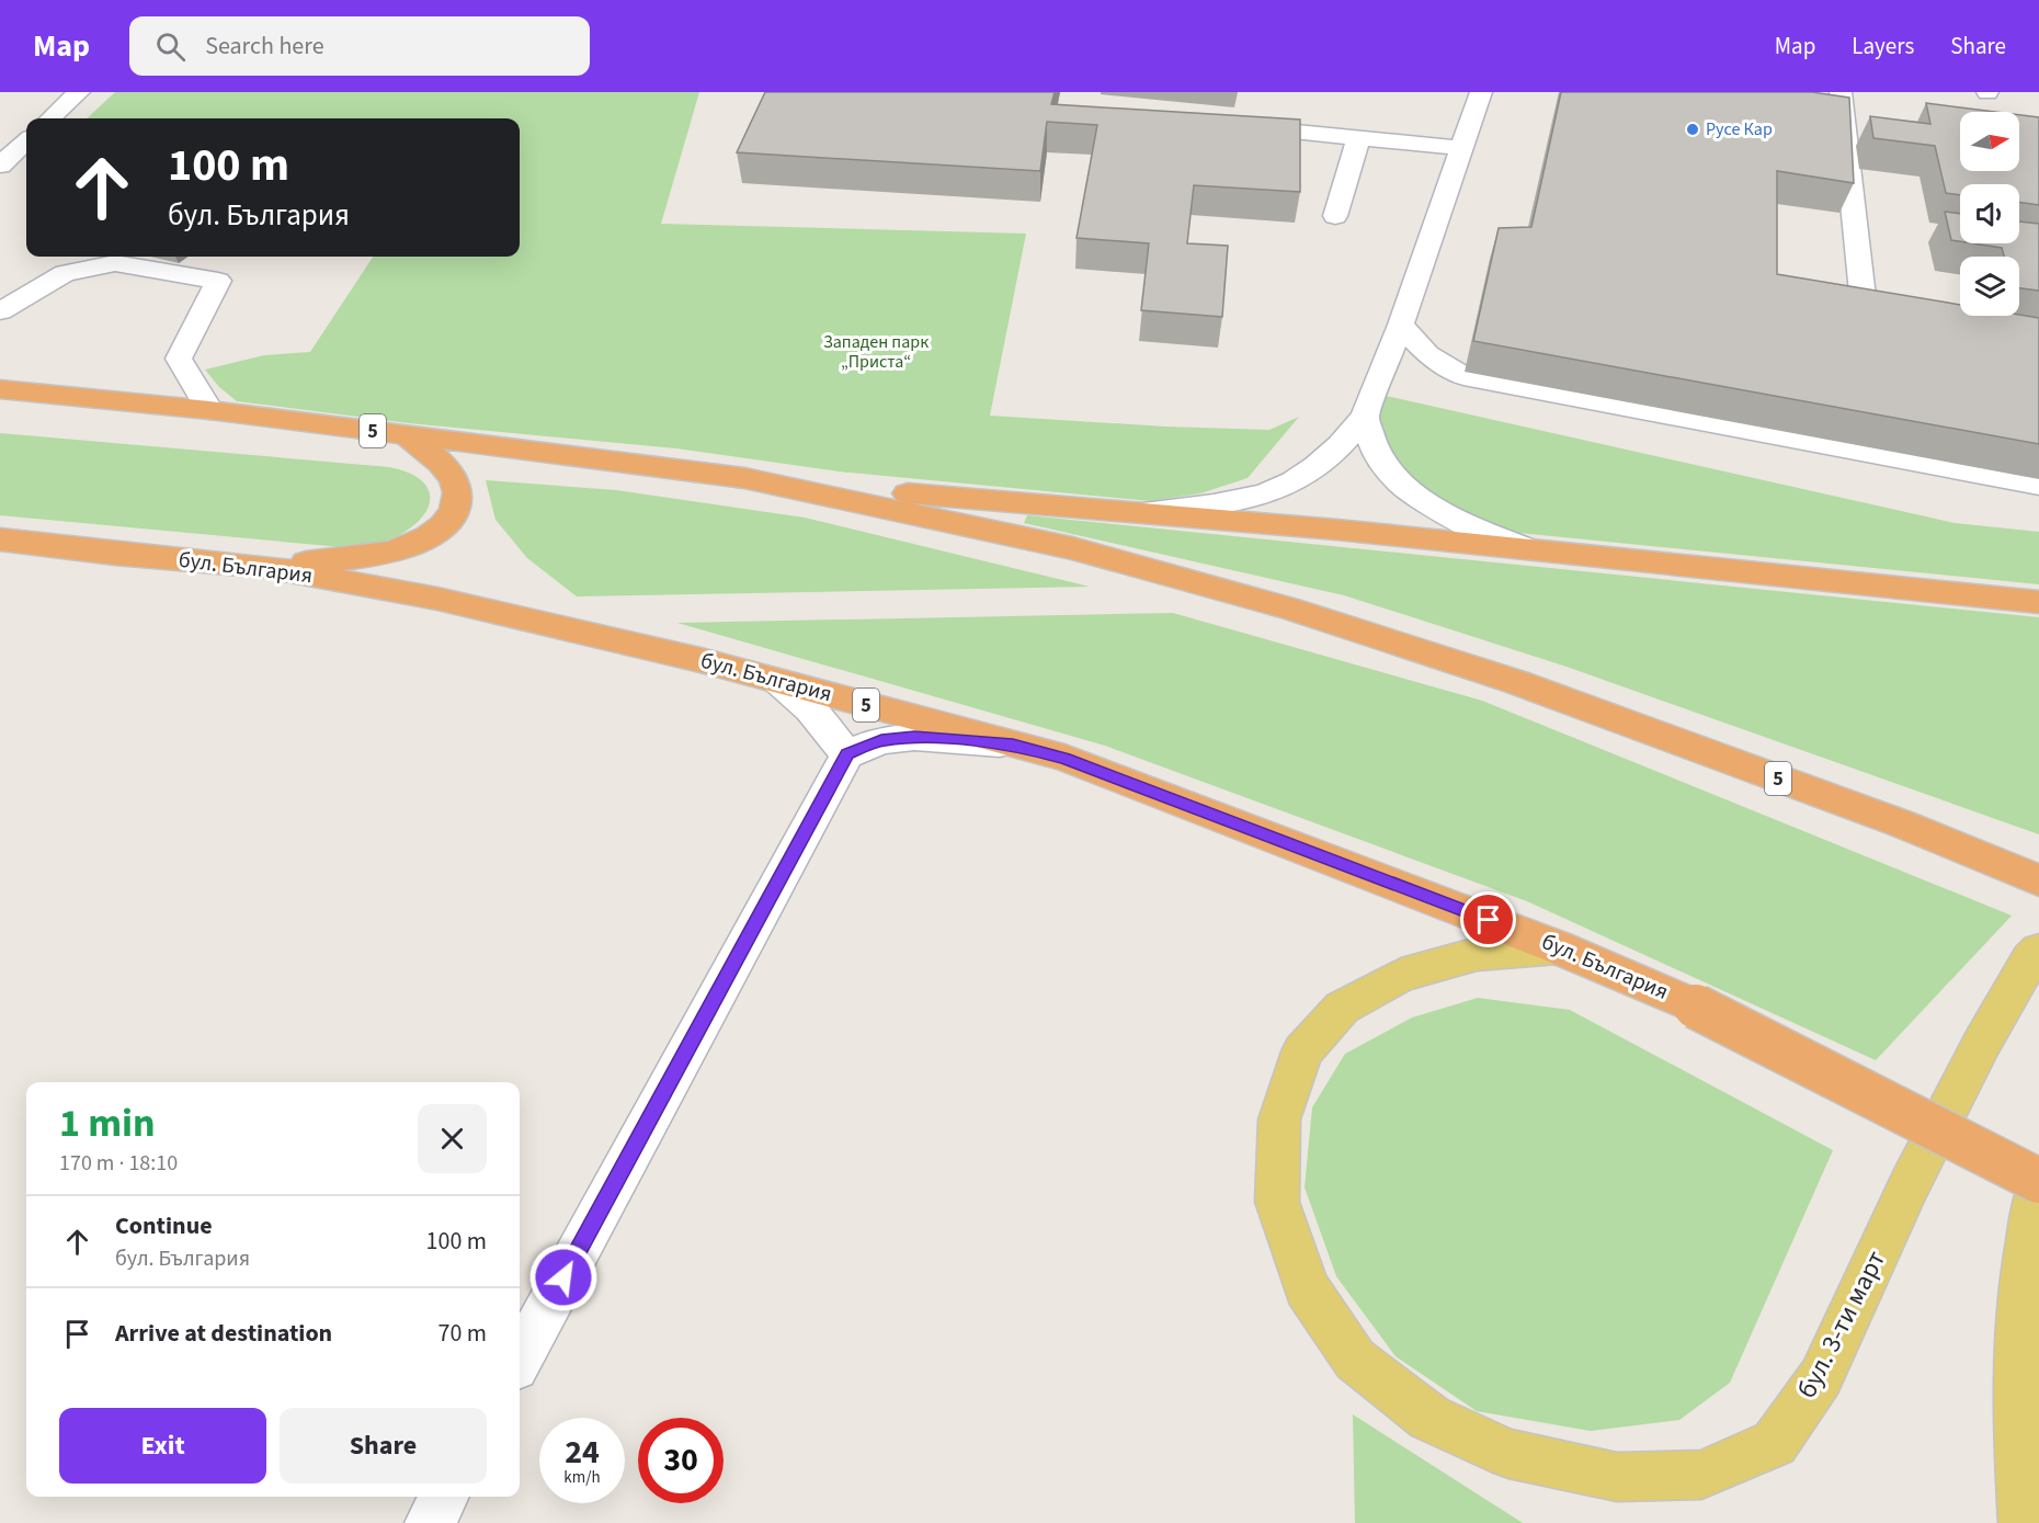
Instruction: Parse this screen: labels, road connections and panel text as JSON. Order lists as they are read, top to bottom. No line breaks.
{"streets":{"highway":["5","бул. България"],"main road":["бул. 3-ти март"]},"crossings":[["бул. България","бул. 3-ти март"]],"parks":["Западен парк „Приста“"],"places":["Русе Кар"],"north":"right","page":{"header":"Map","search":"Search here","nav":["Map","Layers","Share"],"turn":["100 m","бул. България"],"heading":["1 min","170 m · 18:10"],"list":[{"name":"Continue","note":"бул. България","value":"100 m"},{"name":"Arrive at destination","value":"70 m"}],"buttons":["Exit","Share"],"speed":"24 km/h","limit":"30"}}
